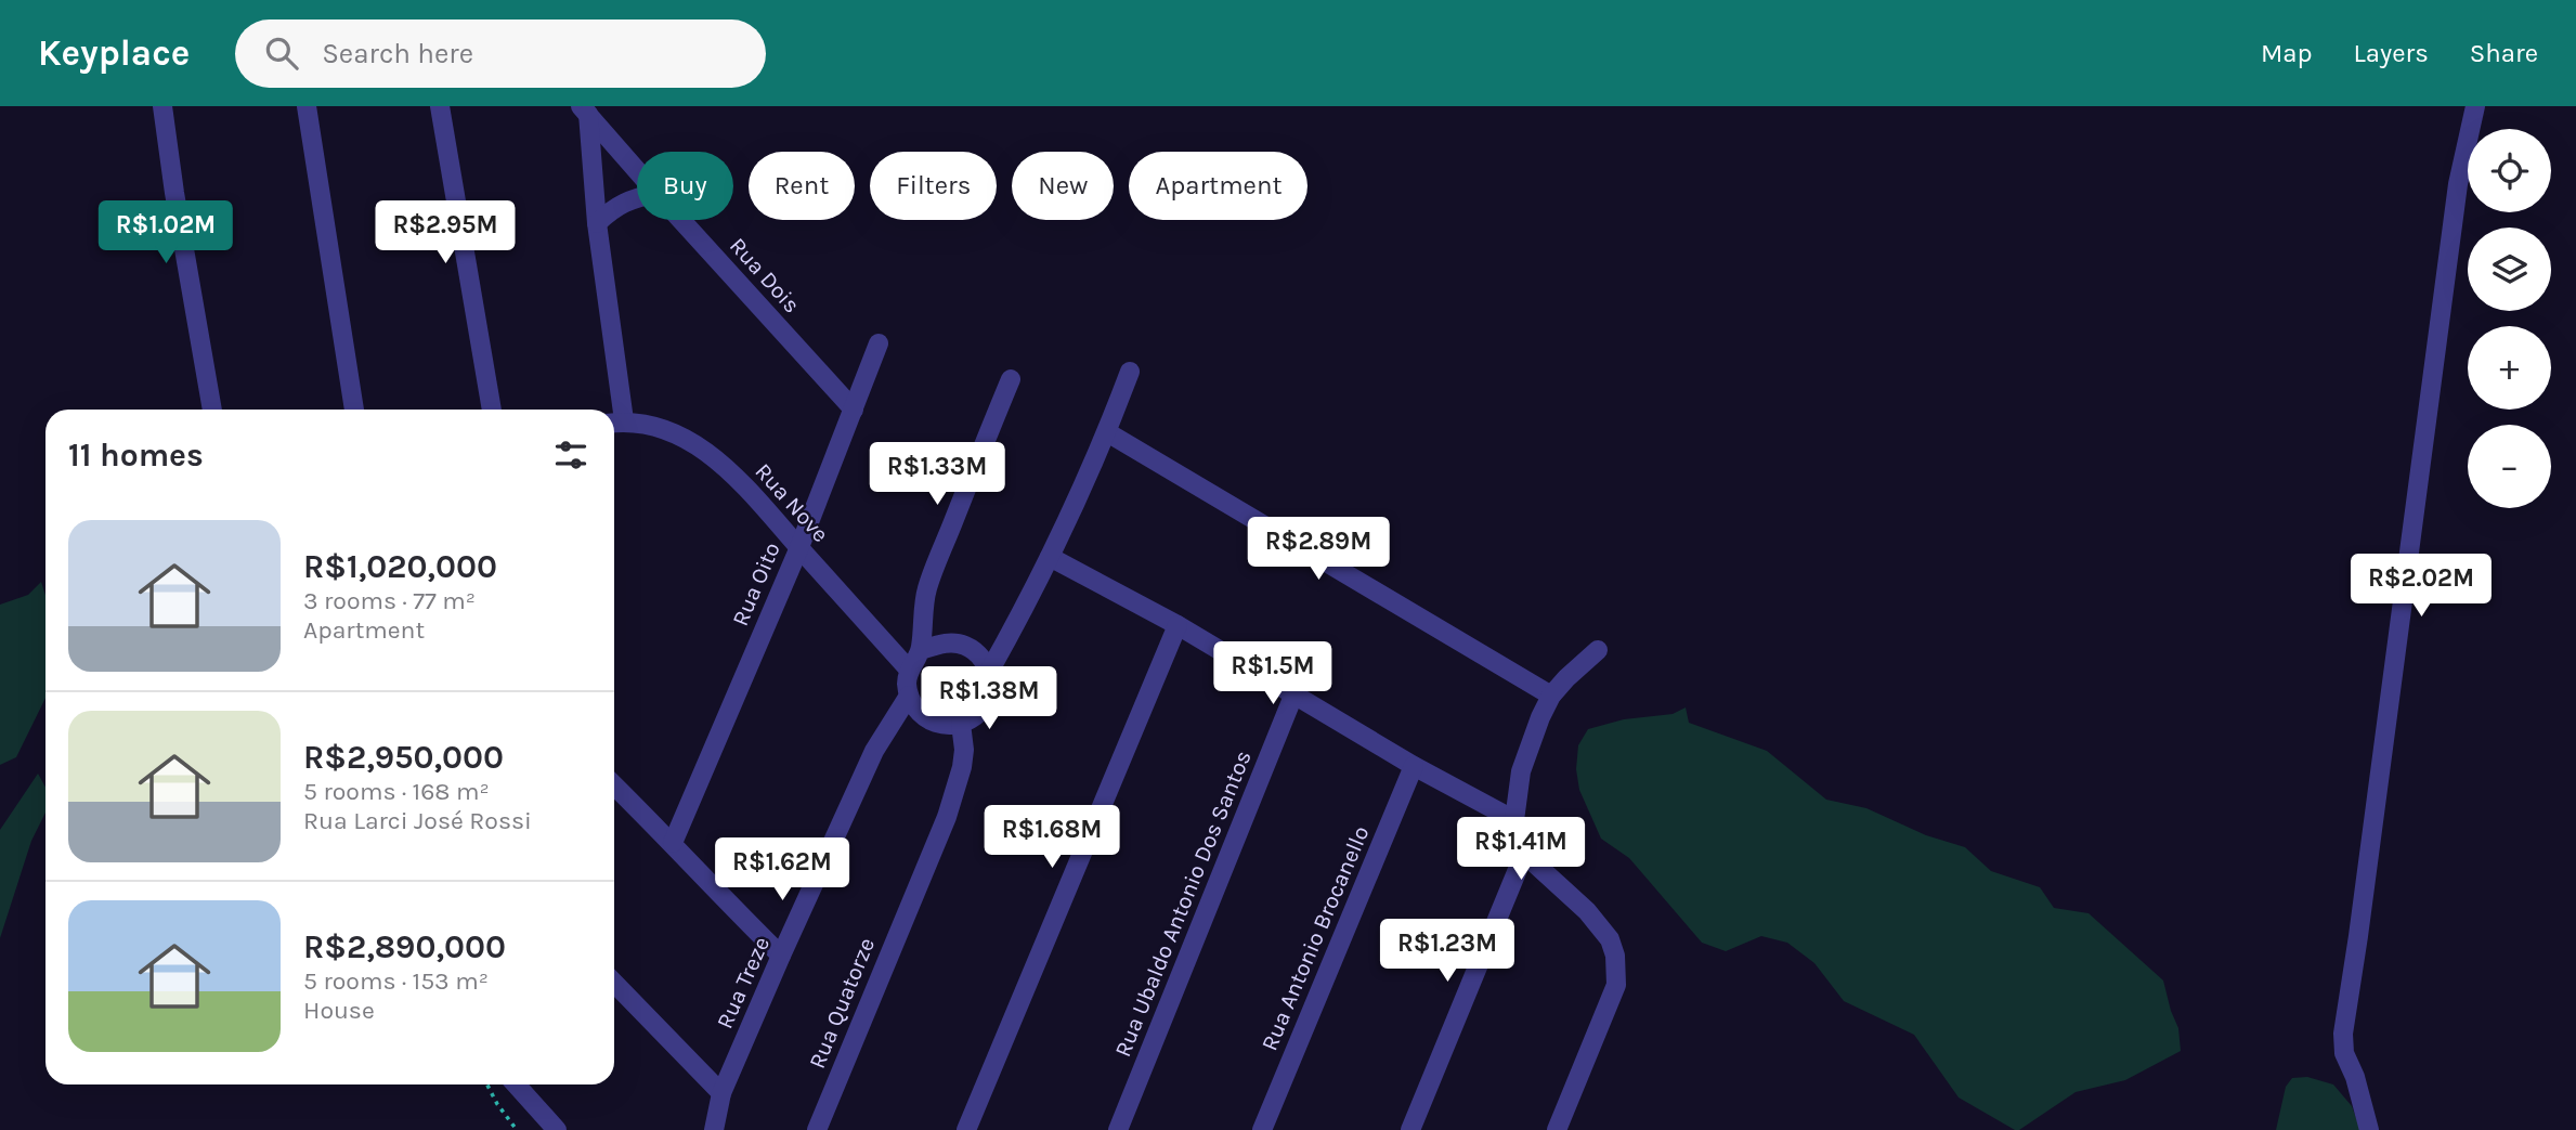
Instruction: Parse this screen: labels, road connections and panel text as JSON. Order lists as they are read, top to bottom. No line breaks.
{"streets":{"street":["Rua Dois","Rua Nove","Rua Oito","Rua Ubaldo Antonio Dos Santos","Rua Antonio Brocanello","Rua Treze","Rua Quatorze"]},"crossings":[["Rua Dois","Rua Oito"],["Rua Nove","Rua Oito"],["Rua Nove","Rua Treze"],["Rua Nove","Rua Quatorze"],["Rua Treze","Rua Quatorze"]],"page":{"header":"Keyplace","search":"Search here","nav":["Map","Layers","Share"],"map_buttons":["+","−"],"chip":["Buy","Rent","Filters","New","Apartment"],"price":["R$1.02M","R$2.95M","R$1.33M","R$2.89M","R$2.02M","R$1.5M","R$1.38M","R$1.68M","R$1.41M","R$1.62M","R$1.23M"],"heading":"11 homes","list":[{"name":"R$1,020,000","note":"3 rooms · 77 m² · Apartment"},{"name":"R$2,950,000","note":"5 rooms · 168 m² · Rua Larci José Rossi"},{"name":"R$2,890,000","note":"5 rooms · 153 m² · House"}]}}
